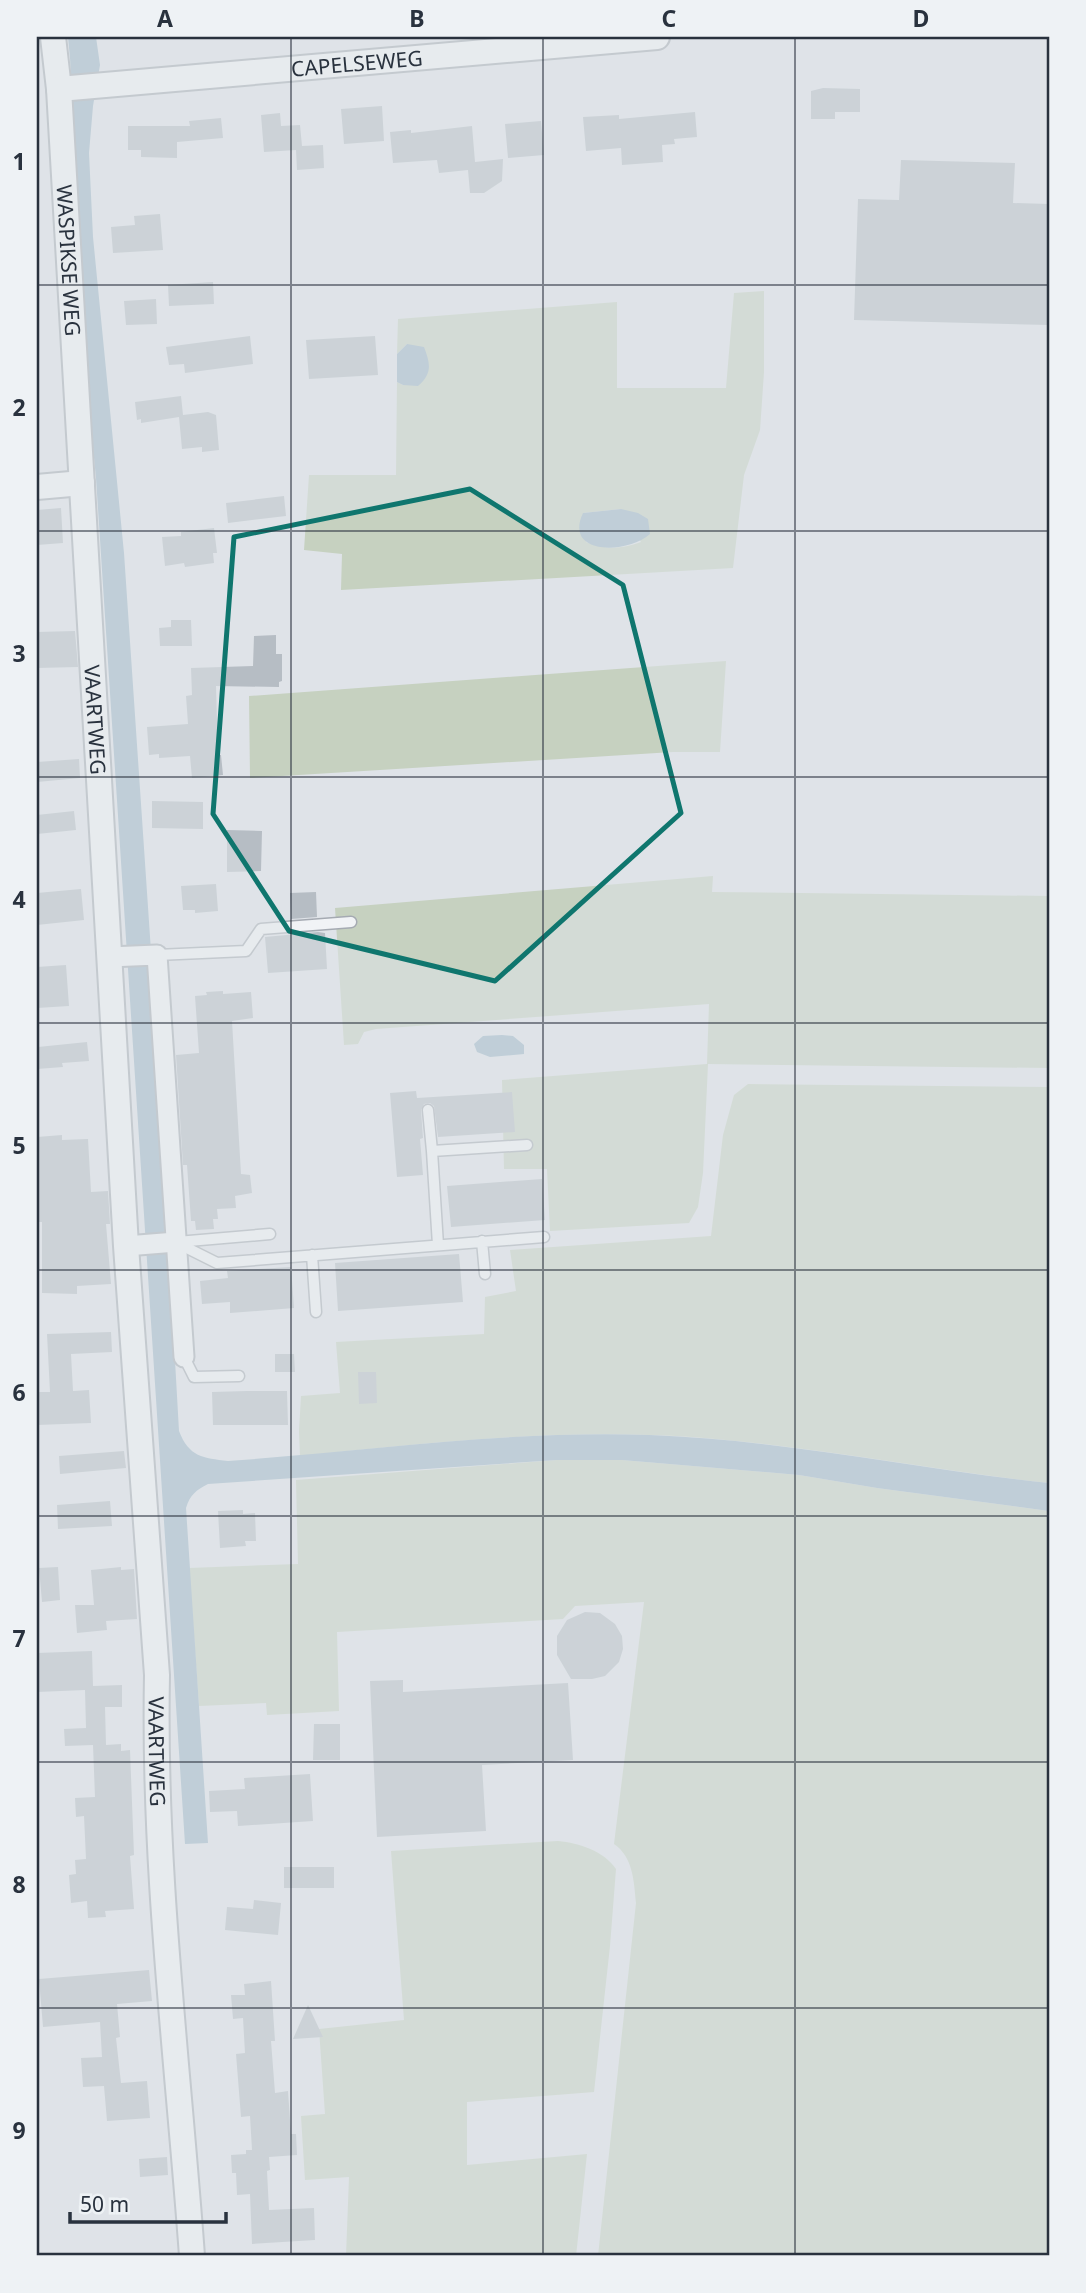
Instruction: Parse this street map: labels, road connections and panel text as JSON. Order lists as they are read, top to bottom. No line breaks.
{"streets":{"street":["CAPELSEWEG","WASPIKSE WEG","VAARTWEG"]},"crossings":[["CAPELSEWEG","WASPIKSE WEG"],["WASPIKSE WEG","VAARTWEG"]],"scale_bar":"50 m","grid":{"columns":["A","B","C","D"],"rows":["1","2","3","4","5","6","7","8","9"]}}
